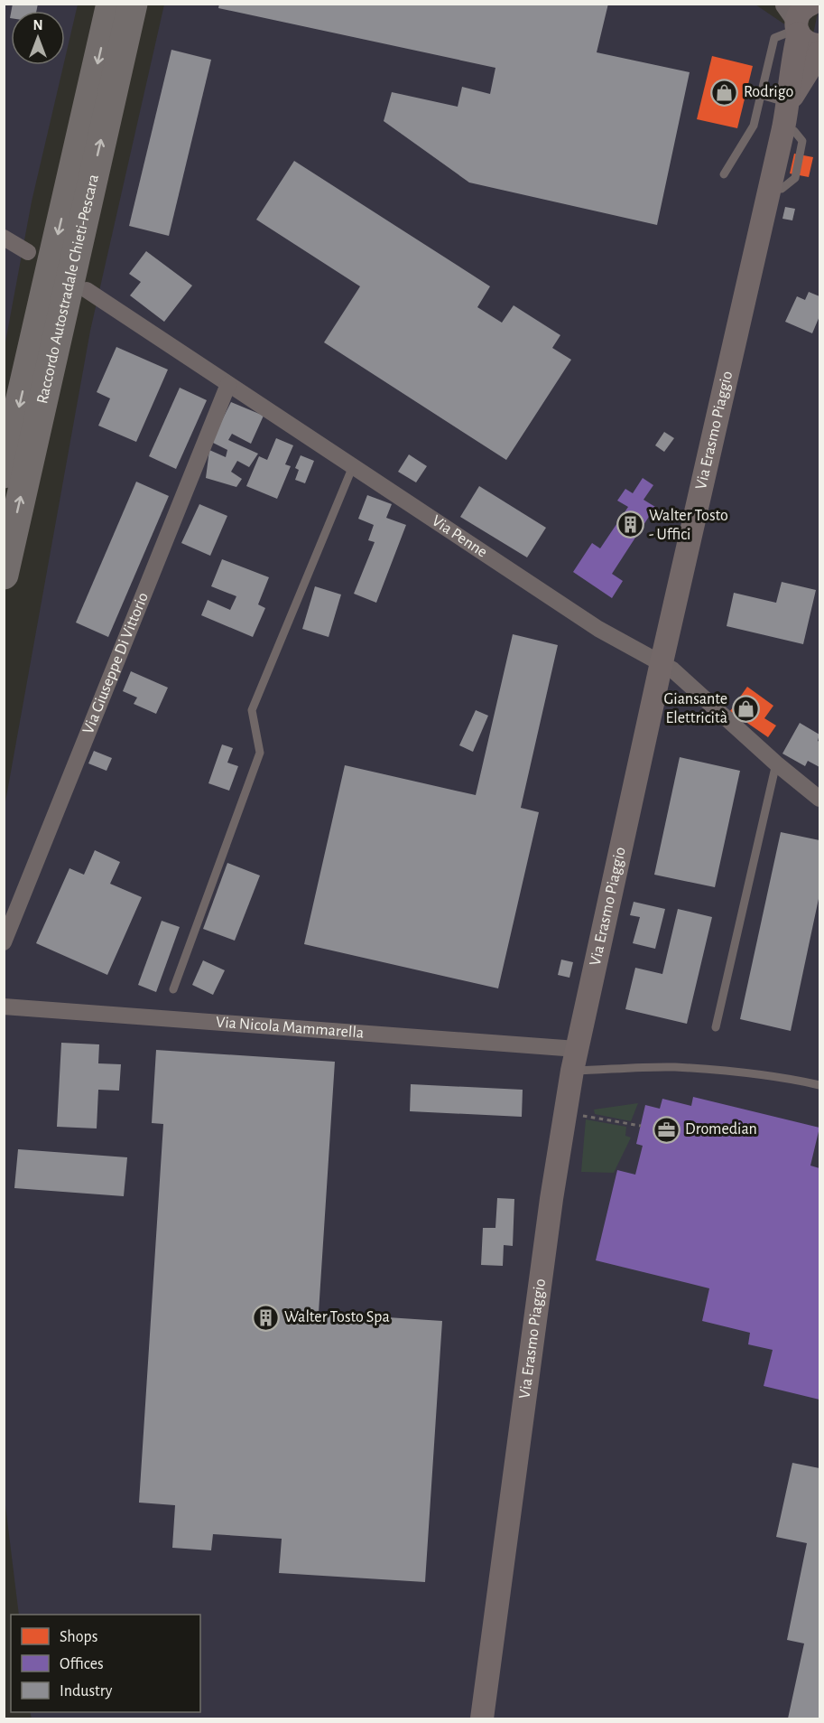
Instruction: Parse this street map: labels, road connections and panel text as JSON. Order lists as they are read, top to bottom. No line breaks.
{"streets":{"highway":["Raccordo Autostradale Chieti-Pescara"],"street":["Via Erasmo Piaggio","Via Penne","Via Giuseppe Di Vittorio","Via Nicola Mammarella"]},"crossings":[["Via Erasmo Piaggio","Via Penne"],["Via Erasmo Piaggio","Via Nicola Mammarella"],["Via Penne","Via Giuseppe Di Vittorio"]],"places":{"shop":["Rodrigo","Giansante Elettricità"],"building":["Walter Tosto - Uffici","Walter Tosto Spa"],"office":["Dromedian"]},"legend":["Shops","Offices","Industry"],"north":"top"}
